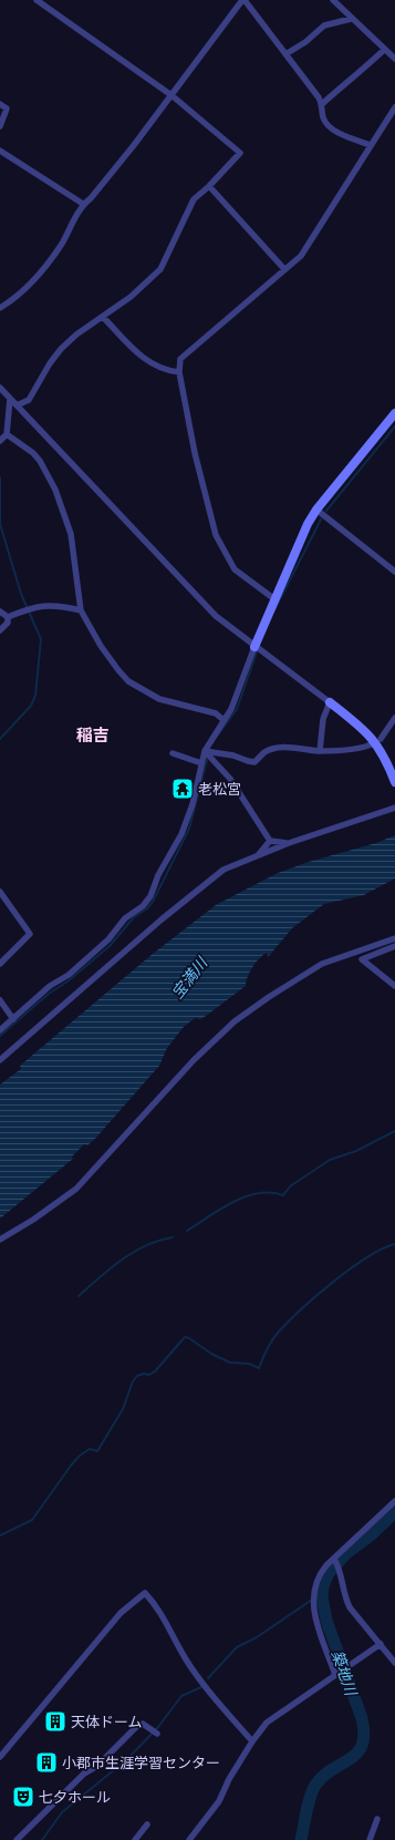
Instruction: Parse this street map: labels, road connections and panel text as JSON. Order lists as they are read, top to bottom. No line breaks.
{"districts":["稲吉"],"water":["宝満川","築地川"],"places":{"temple":["老松宮"],"building":["天体ドーム","小郡市生涯学習センター"],"theatre":["七夕ホール"]}}
